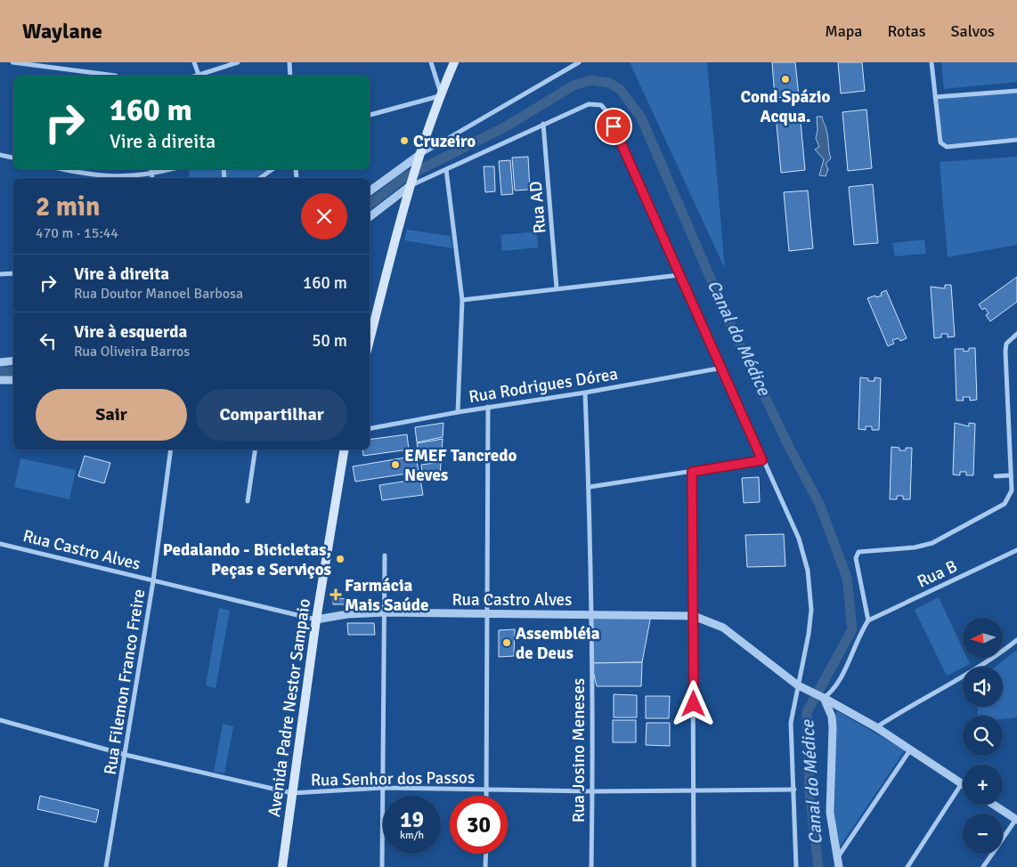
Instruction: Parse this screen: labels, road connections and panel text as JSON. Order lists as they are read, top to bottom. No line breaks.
{"streets":{"main road":["Avenida Padre Nestor Sampaio"],"street":["Rua AD","Rua Rodrigues Dórea","Rua Castro Alves","Rua B","Rua Filemon Franco Freire","Rua Josino Meneses","Rua Senhor dos Passos"]},"crossings":[["Rua Rodrigues Dórea","Rua Josino Meneses"],["Rua Castro Alves","Rua Filemon Franco Freire"],["Rua Castro Alves","Avenida Padre Nestor Sampaio"],["Rua Castro Alves","Rua Josino Meneses"],["Rua Filemon Franco Freire","Rua Senhor dos Passos"],["Avenida Padre Nestor Sampaio","Rua Senhor dos Passos"],["Rua Josino Meneses","Rua Senhor dos Passos"]],"water":["Canal do Médice"],"places":{"other":["Cond Spázio Acqua.","Cruzeiro","EMEF Tancredo Neves","Pedalando - Bicicletas, Peças e Serviços","Assembléia de Deus"],"health":["Farmácia Mais Saúde"]},"north":"left","page":{"header":"Waylane","nav":["Mapa","Rotas","Salvos"],"turn":["160 m","Vire à direita"],"heading":["2 min","470 m · 15:44"],"list":[{"name":"Vire à direita","note":"Rua Doutor Manoel Barbosa","value":"160 m"},{"name":"Vire à esquerda","note":"Rua Oliveira Barros","value":"50 m"}],"buttons":["Sair","Compartilhar"],"map_buttons":["+","−"],"speed":"19 km/h","limit":"30"}}
